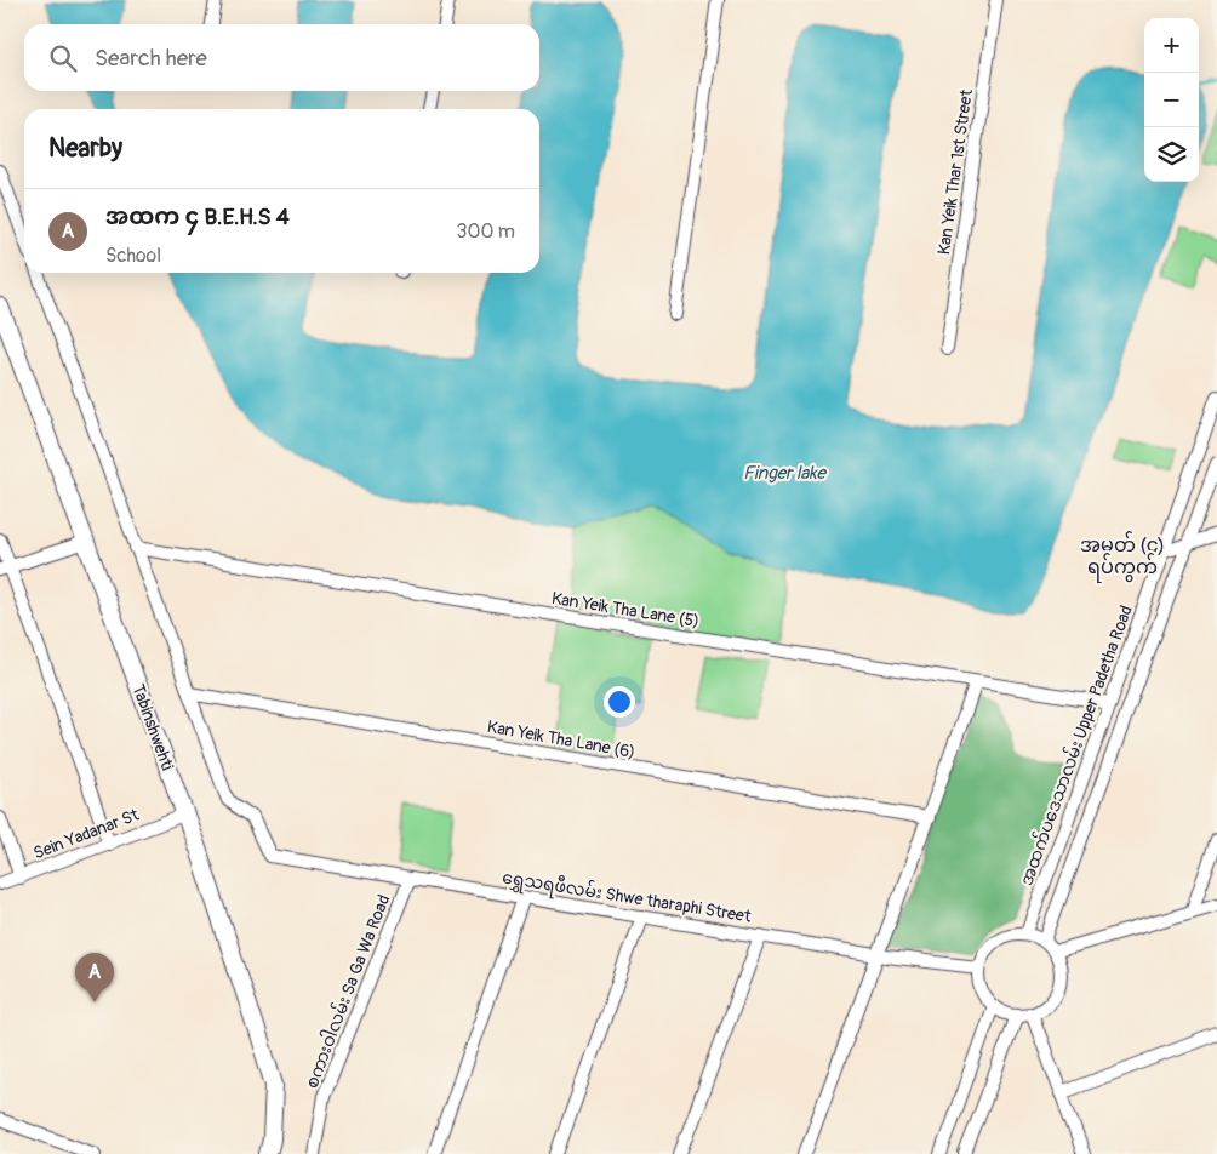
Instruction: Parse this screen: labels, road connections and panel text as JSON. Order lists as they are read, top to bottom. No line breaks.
{"streets":{"main road":["Tabinshwehti"],"street":["Kan Yeik Thar 1st Street","Kan Yeik Tha Lane (5)","Kan Yeik Tha Lane (6)","အထက်ပဒေသာလမ်း Upper Padetha Road","Sein Yadanar St","ရွှေသရဖီလမ်း Shwe tharaphi Street","စကားဝါလမ်း Sa Ga Wa Road"]},"crossings":[["Kan Yeik Tha Lane (5)","အထက်ပဒေသာလမ်း Upper Padetha Road"],["Tabinshwehti","Sein Yadanar St"],["Kan Yeik Tha Lane (6)","ရွှေသရဖီလမ်း Shwe tharaphi Street"],["အထက်ပဒေသာလမ်း Upper Padetha Road","ရွှေသရဖီလမ်း Shwe tharaphi Street"],["ရွှေသရဖီလမ်း Shwe tharaphi Street","စကားဝါလမ်း Sa Ga Wa Road"]],"districts":["အမှတ် (၄) ရပ်ကွက်"],"water":["Finger lake"],"page":{"map_buttons":["+","−"],"search":"Search here","heading":"Nearby","list":[{"mark":"A","name":"အထက ၄ B.E.H.S 4","note":"School","value":"300 m"}],"pins":"A"}}
